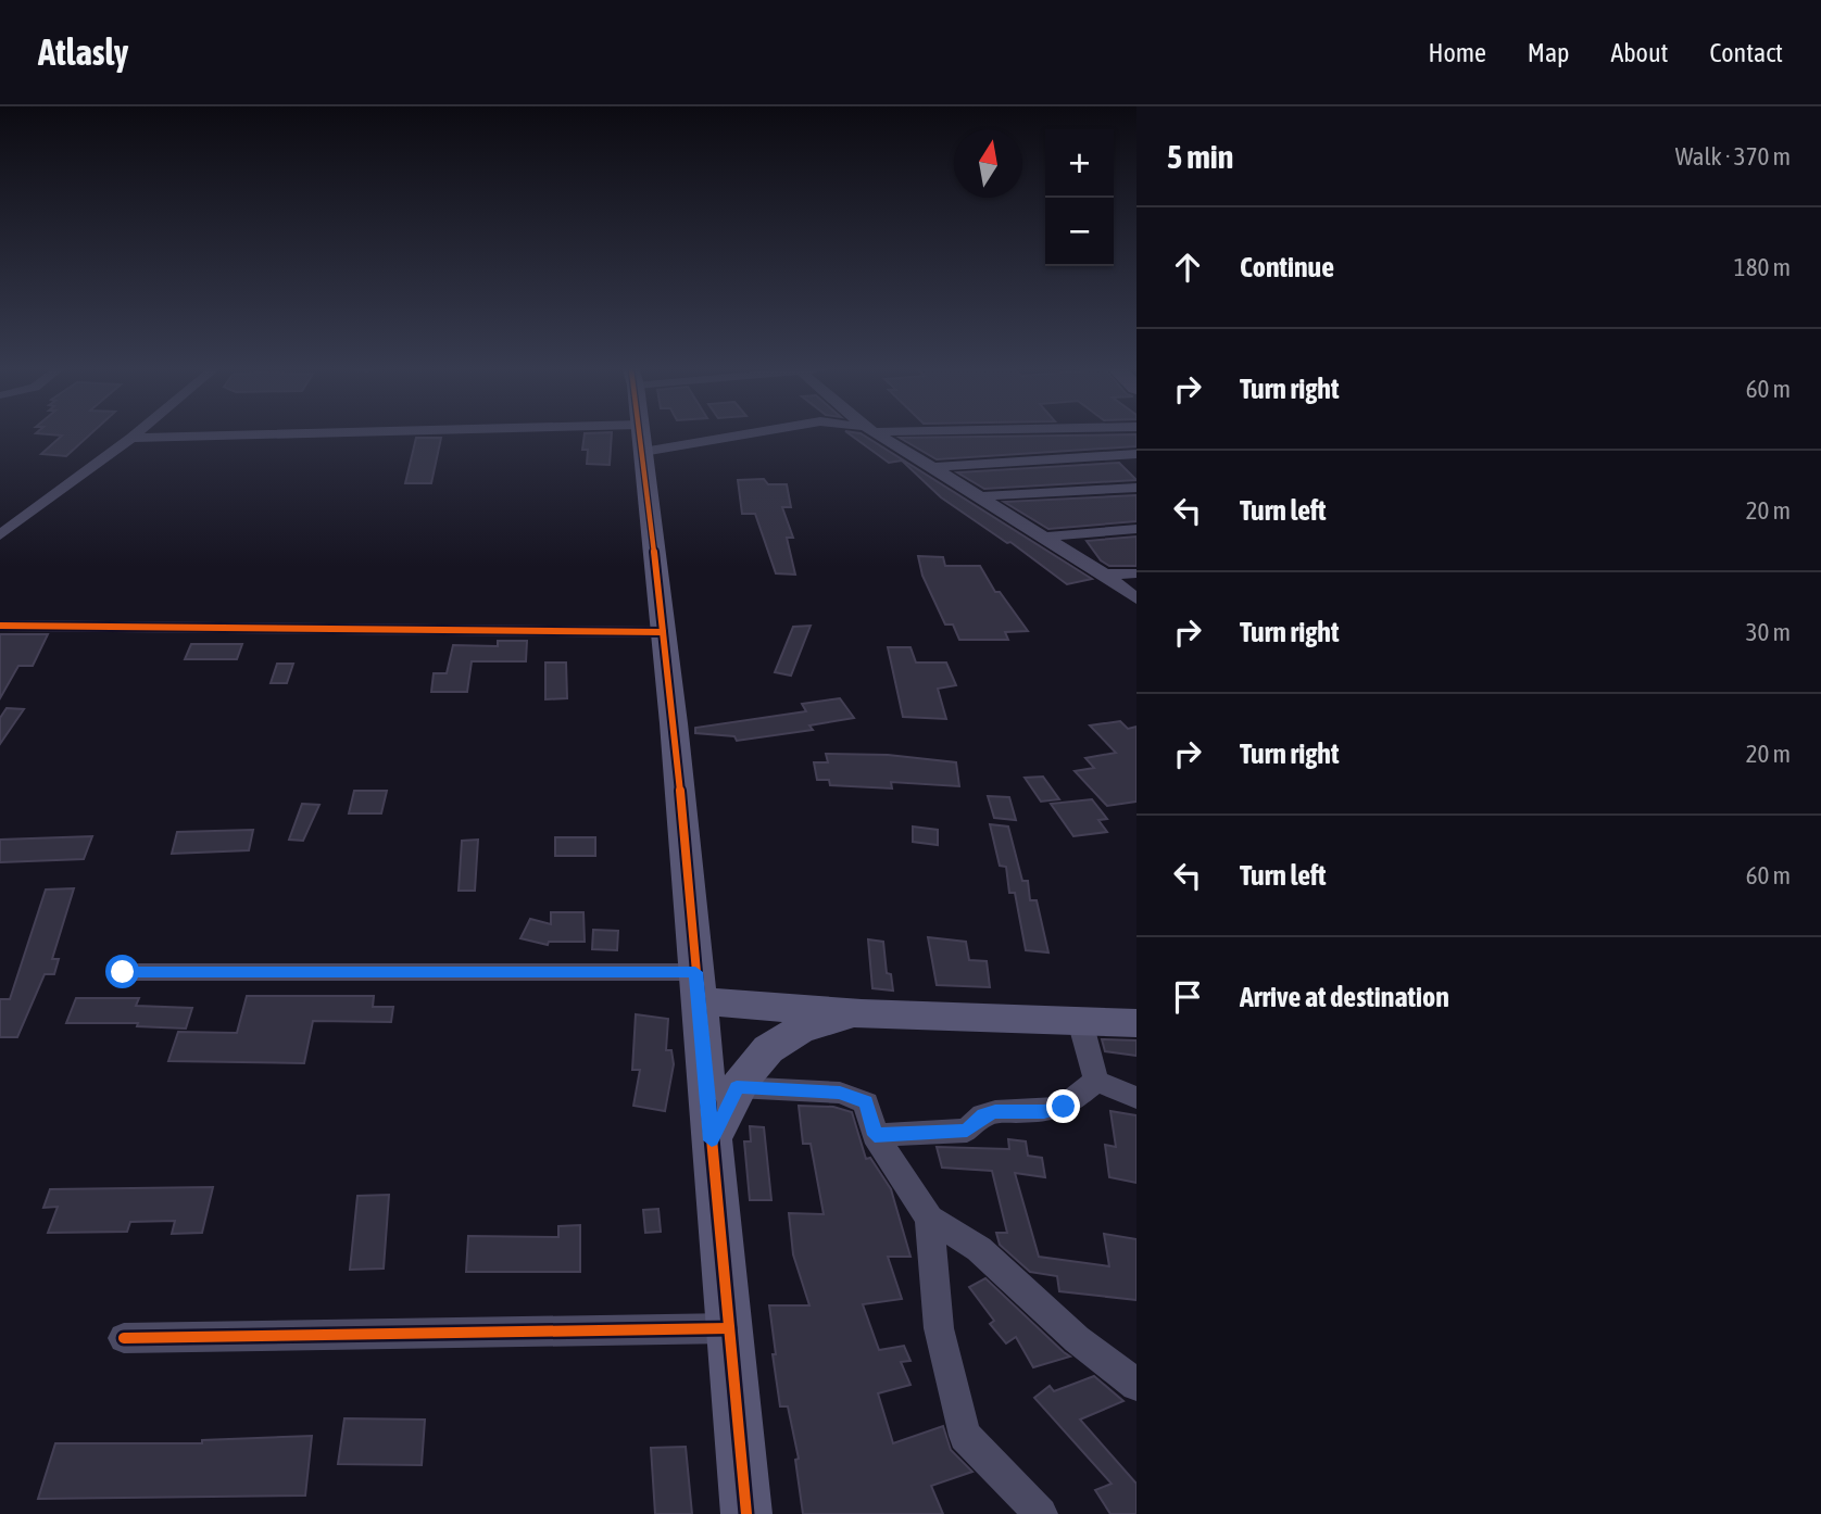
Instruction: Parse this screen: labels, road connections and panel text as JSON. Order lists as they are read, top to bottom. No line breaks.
{"north":"top","page":{"header":"Atlasly","nav":["Home","Map","About","Contact"],"heading":["5 min","Walk · 370 m"],"map_buttons":["+","−"],"list":[["Continue","180 m"],["Turn right","60 m"],["Turn left","20 m"],["Turn right","30 m"],["Turn right","20 m"],["Turn left","60 m"],"Arrive at destination"]}}
